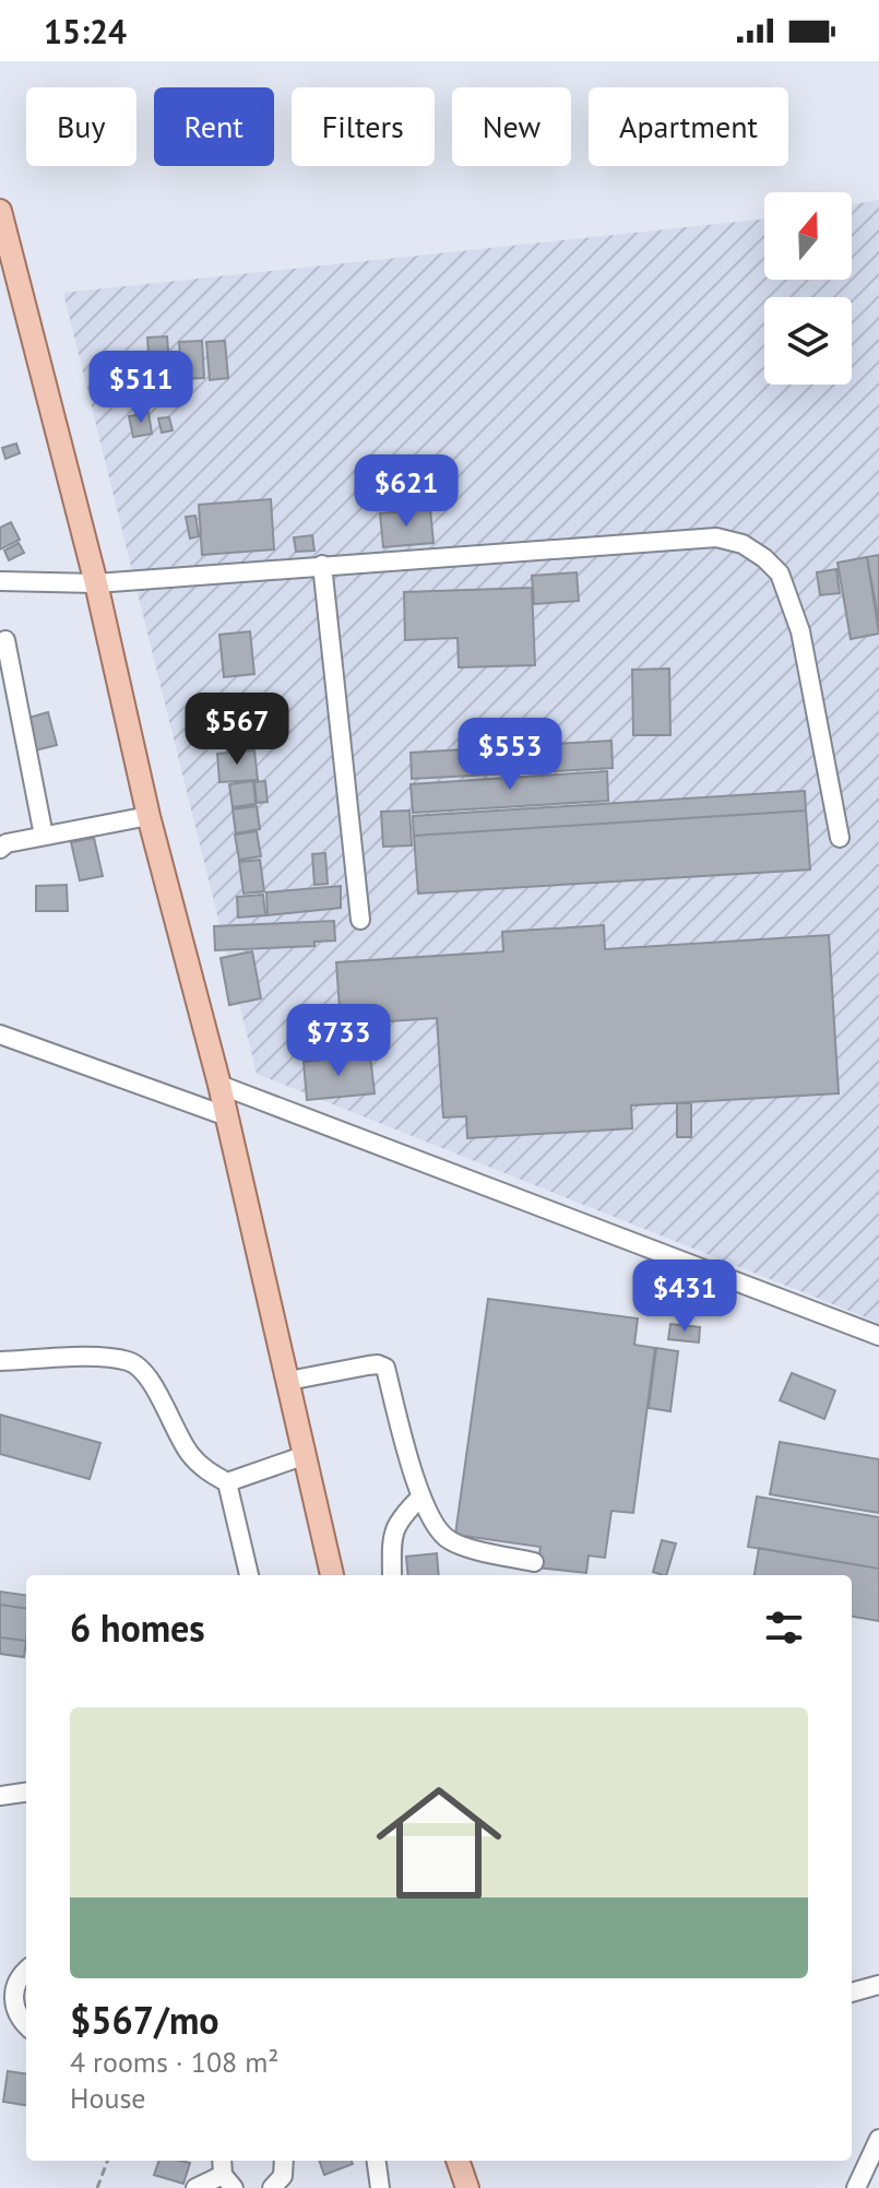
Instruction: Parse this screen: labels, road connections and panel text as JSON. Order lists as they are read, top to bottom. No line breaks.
{"north":"top","page":{"status":"15:24","chip":["Buy","Rent","Filters","New","Apartment"],"price":["$511","$621","$567","$553","$733","$431"],"heading":"6 homes","list":[{"name":"$567/mo","note":"4 rooms · 108 m² · House"}]}}
